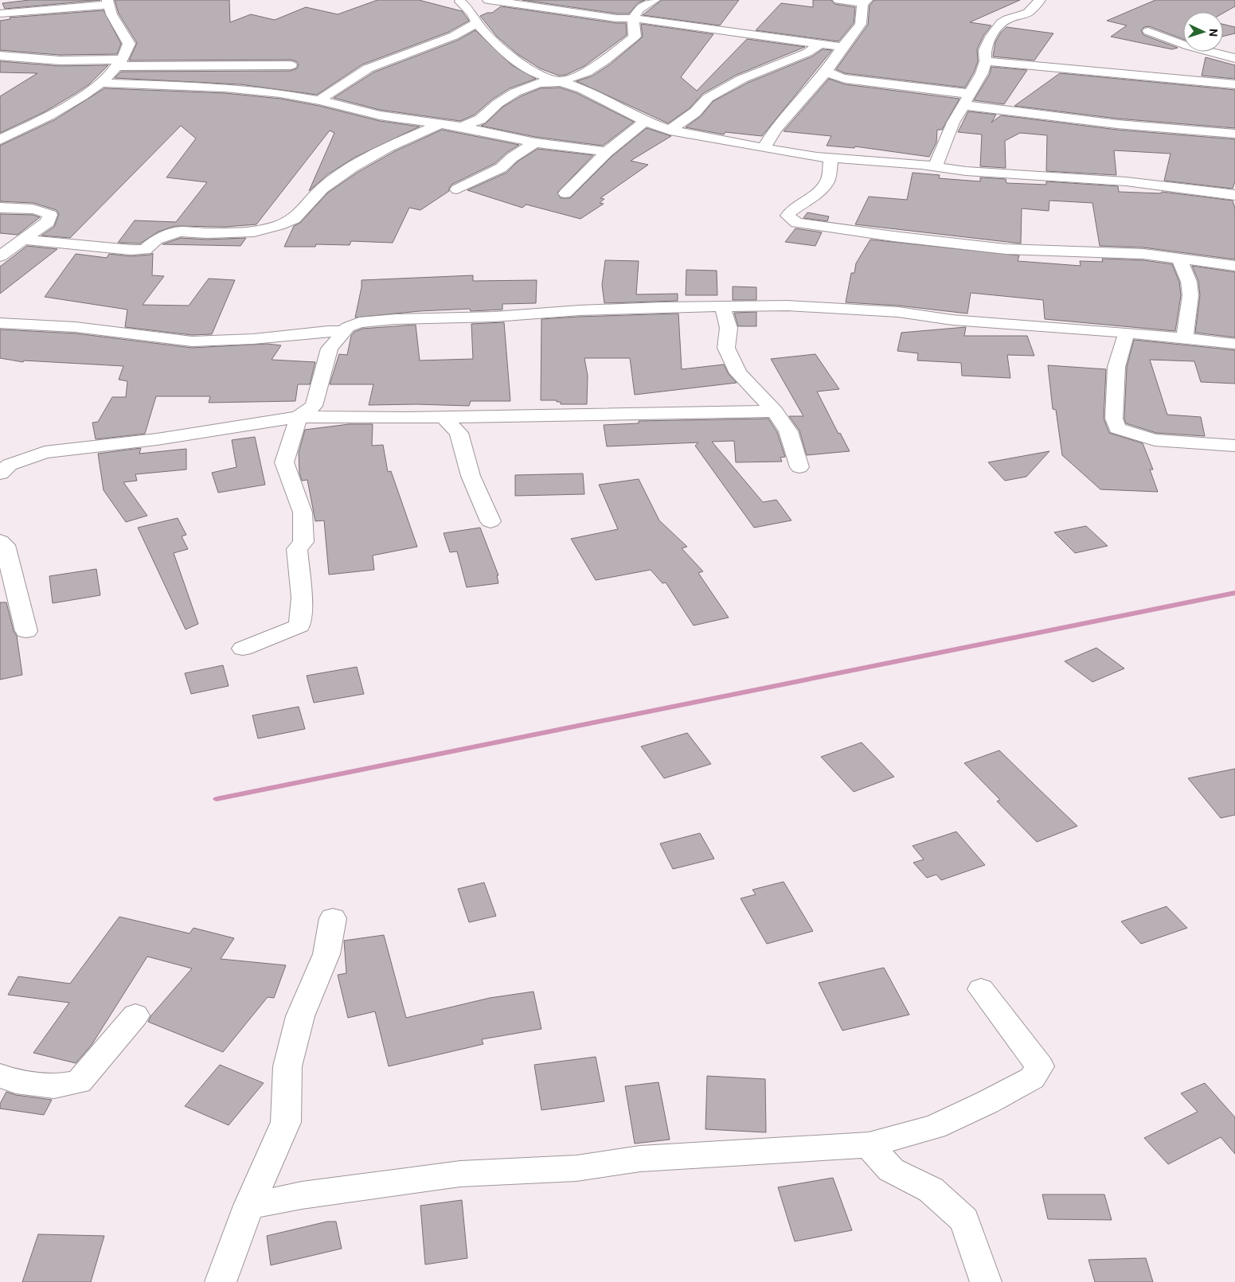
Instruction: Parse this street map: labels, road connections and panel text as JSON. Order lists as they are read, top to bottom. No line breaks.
{"north":"right"}
